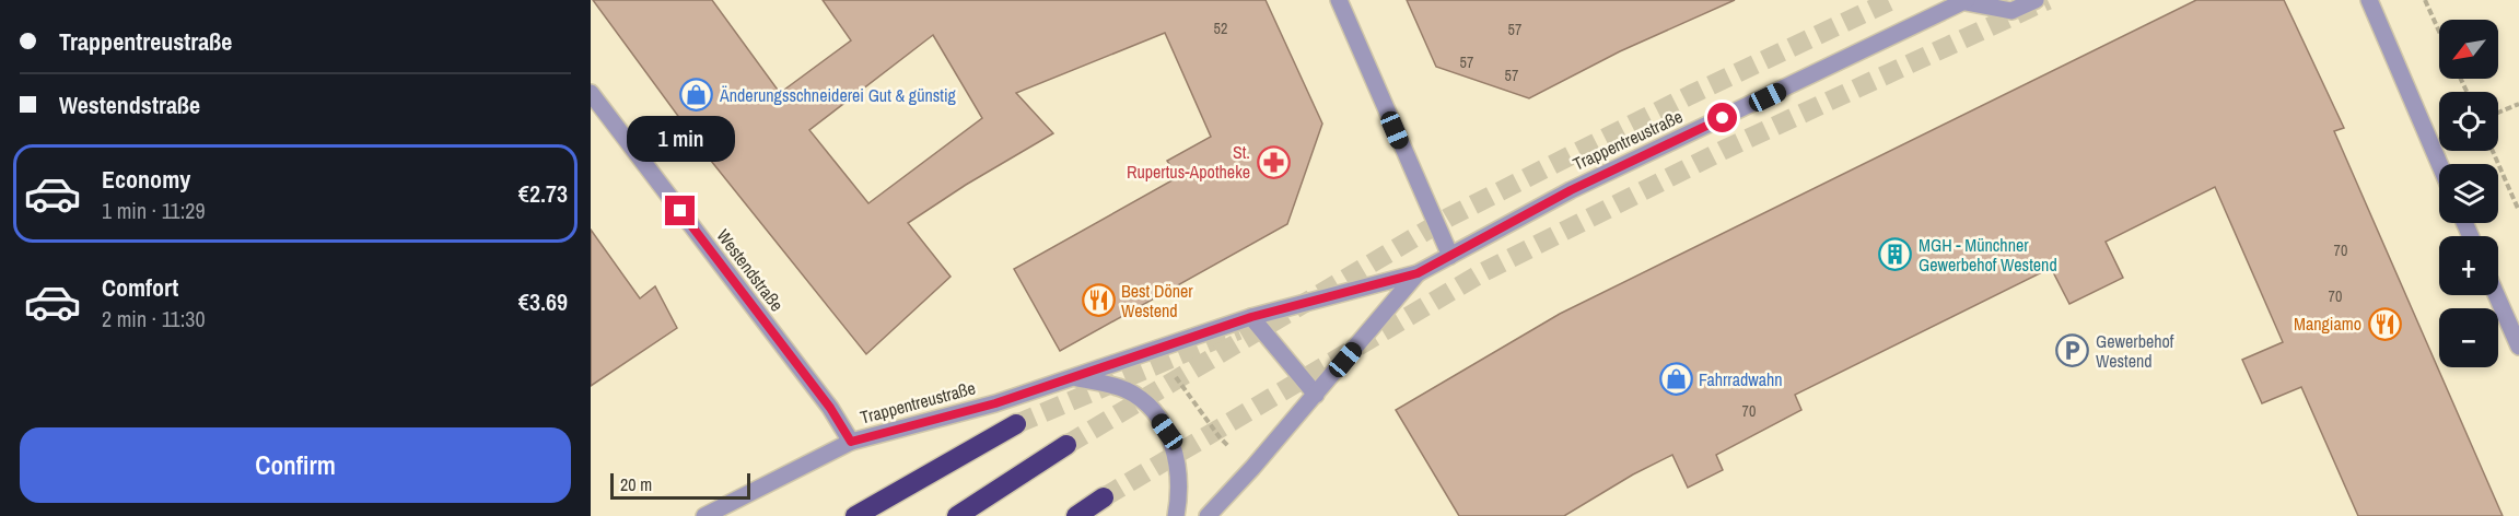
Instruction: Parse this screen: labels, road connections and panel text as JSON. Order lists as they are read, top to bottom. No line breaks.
{"streets":{"street":["Trappentreustraße","Westendstraße"]},"crossings":[["Trappentreustraße","Westendstraße"]],"places":{"shop":["Änderungsschneiderei Gut & günstig","Fahrradwahn"],"pharmacy":["St. Rupertus-Apotheke"],"building":["MGH - Münchner Gewerbehof Westend"],"restaurant":["Best Döner Westend","Mangiamo"],"parking":["Gewerbehof Westend"]},"house_numbers":["52","57","57","57","70","70","70"],"scale_bar":"20 m","north":"bottom left","page":{"banner":["Trappentreustraße","Westendstraße"],"map_buttons":["+","−"],"bubble":"1 min","list":[{"name":"Economy","note":"1 min · 11:29","value":"€2.73"},{"name":"Comfort","note":"2 min · 11:30","value":"€3.69"}],"buttons":"Confirm","scale":"20 m"}}
